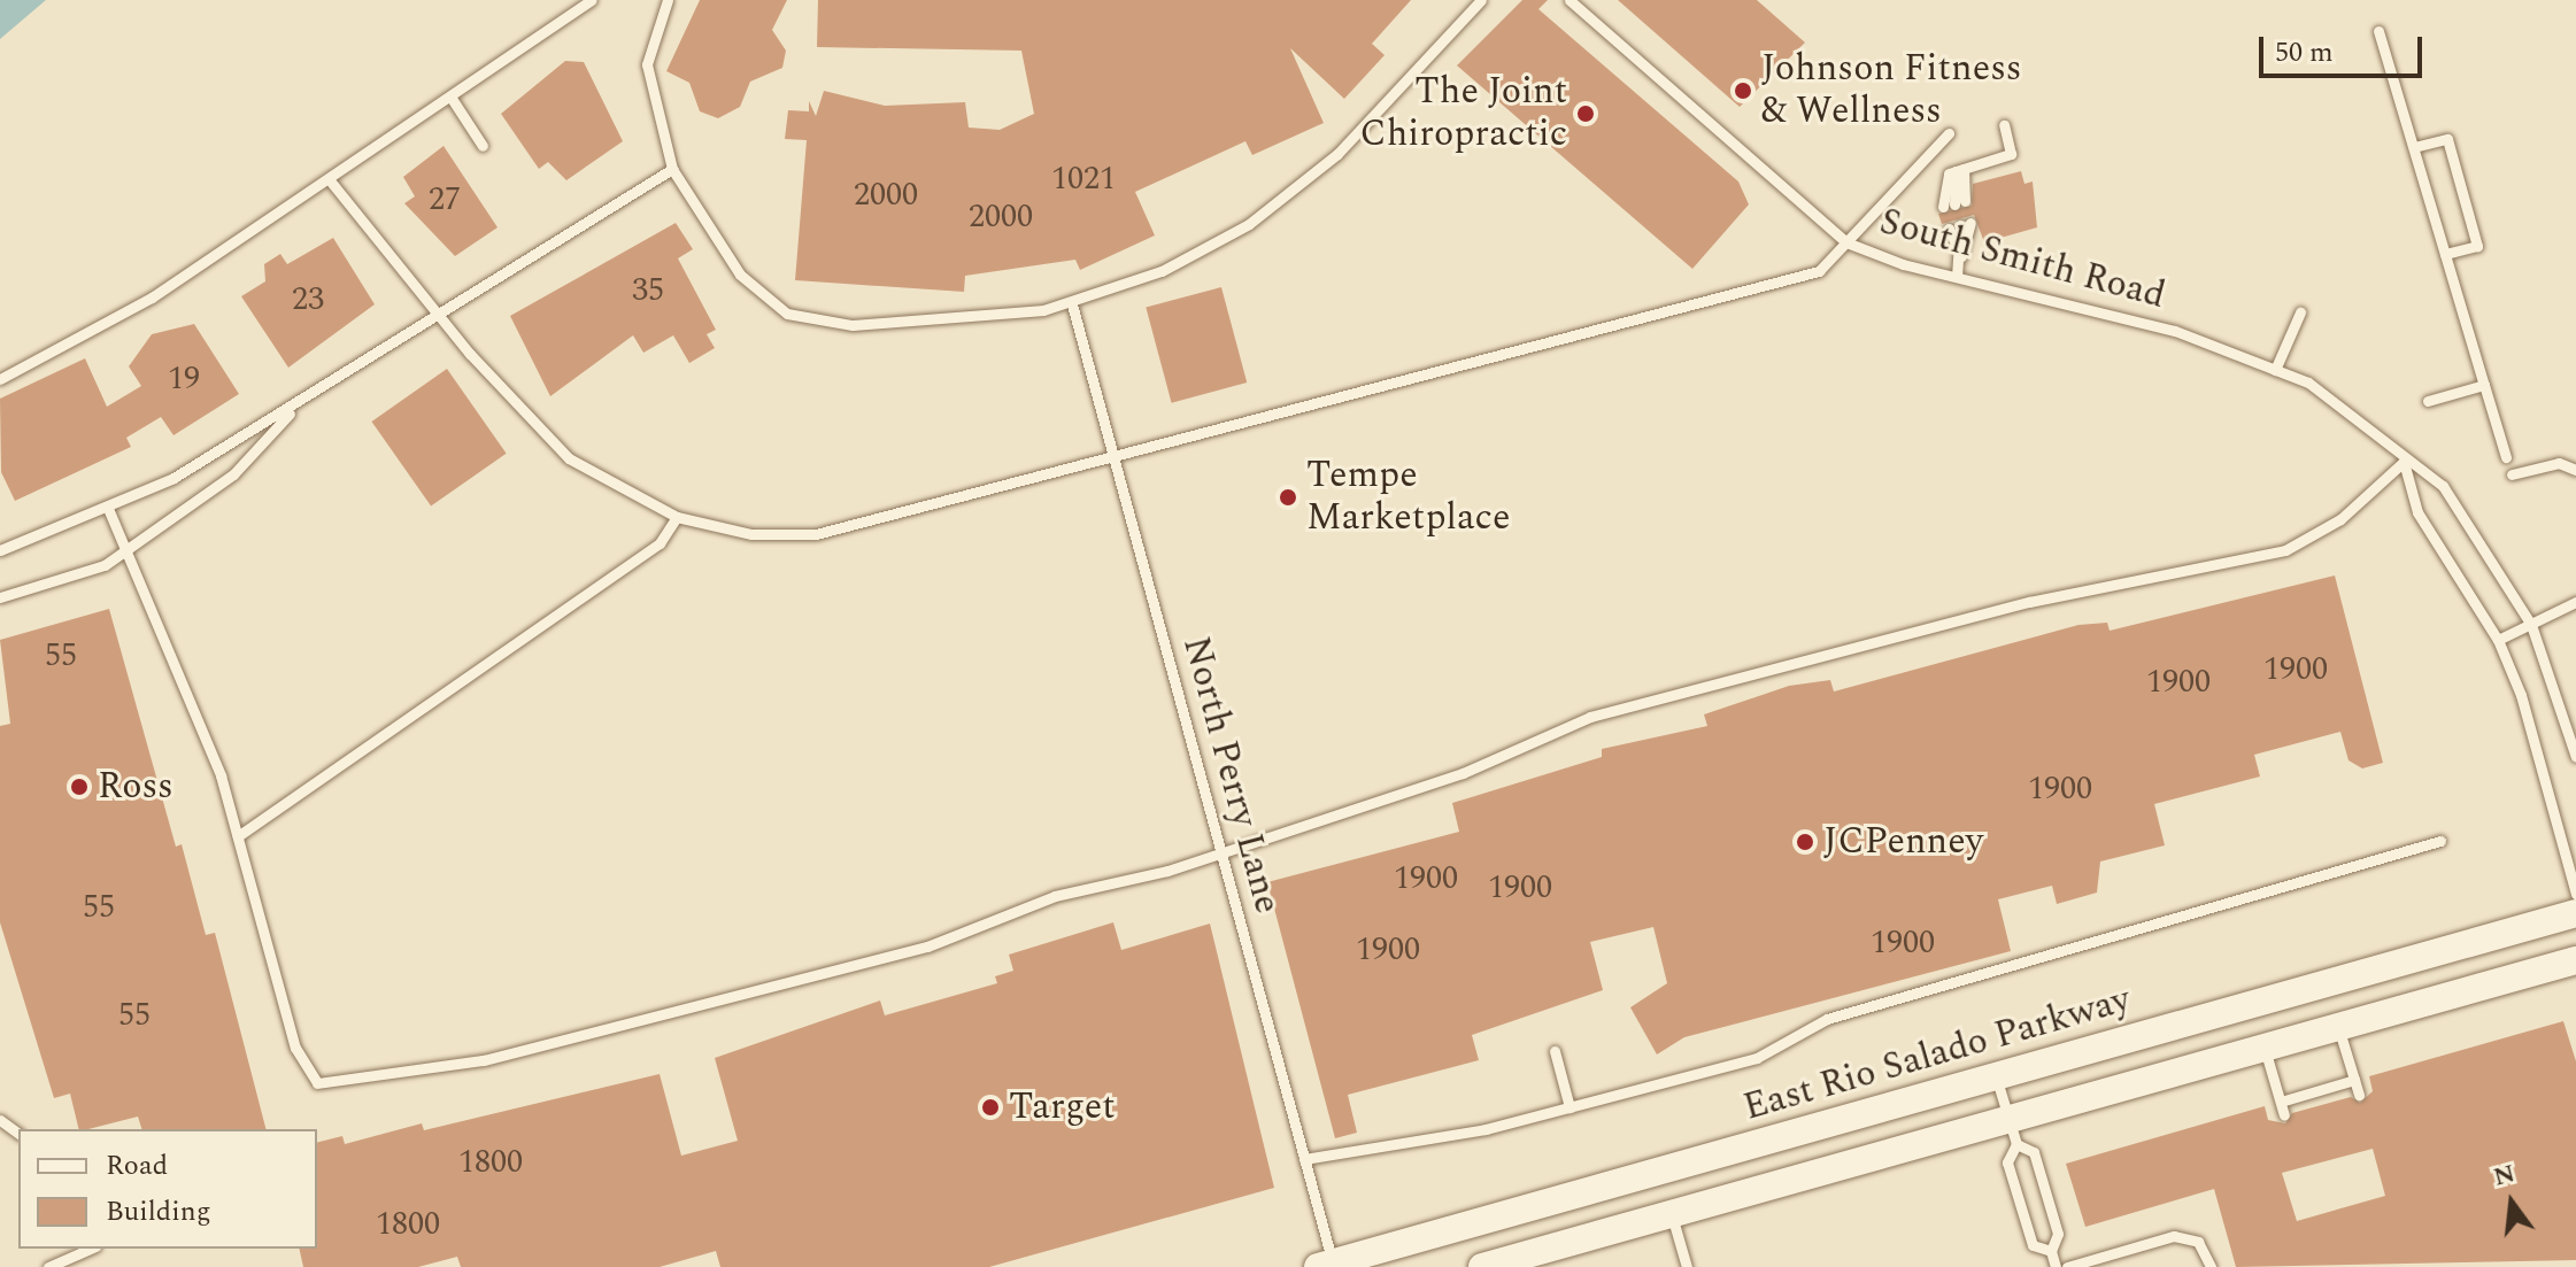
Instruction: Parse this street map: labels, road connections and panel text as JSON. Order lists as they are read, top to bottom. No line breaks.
{"streets":{"main road":["East Rio Salado Parkway"],"lane":["South Smith Road","North Perry Lane"]},"crossings":[["North Perry Lane","East Rio Salado Parkway"]],"places":["Johnson Fitness & Wellness","The Joint Chiropractic","Tempe Marketplace","Ross","JCPenney","Target"],"house_numbers":["1021","2000","27","2000","35","23","19","55","1900","1900","1900","1900","1900","55","1900","1900","55","1800","1800"],"legend":["Road","Building"],"scale_bar":"50 m","north":"top"}
